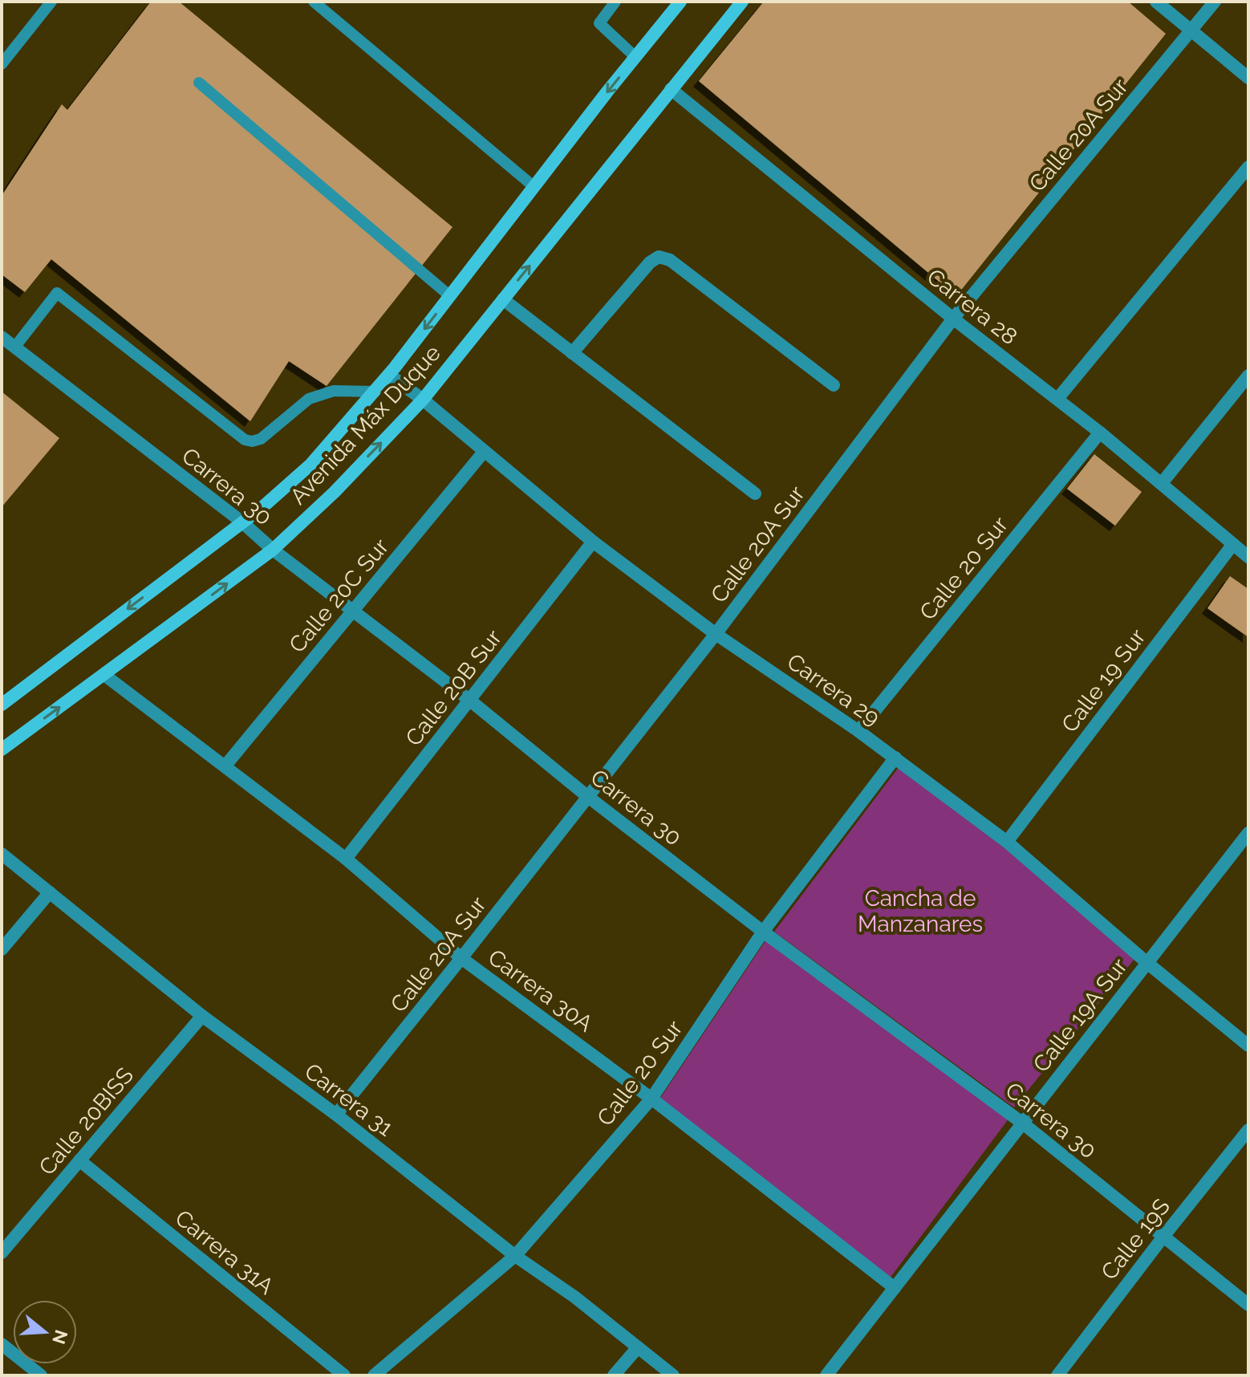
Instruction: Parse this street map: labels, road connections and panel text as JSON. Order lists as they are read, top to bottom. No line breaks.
{"streets":{"main road":["Avenida Máx Duque"],"street":["Calle 20A Sur","Carrera 28","Carrera 30","Calle 20 Sur","Calle 20C Sur","Calle 19 Sur","Calle 20B Sur","Carrera 29","Carrera 30A","Calle 19A Sur","Carrera 31","Calle 20BISS","Calle 19S","Carrera 31A"]},"crossings":[["Calle 20A Sur","Carrera 28"],["Calle 20A Sur","Carrera 30"],["Calle 20A Sur","Carrera 29"],["Calle 20A Sur","Carrera 30A"],["Calle 20A Sur","Carrera 31"],["Carrera 28","Avenida Máx Duque"],["Carrera 28","Calle 20 Sur"],["Carrera 28","Calle 19 Sur"],["Avenida Máx Duque","Carrera 30"],["Avenida Máx Duque","Carrera 29"],["Avenida Máx Duque","Carrera 30A"],["Carrera 30","Calle 20 Sur"],["Carrera 30","Calle 20C Sur"],["Carrera 30","Calle 20B Sur"],["Carrera 30","Calle 19A Sur"],["Carrera 30","Calle 19S"],["Calle 20 Sur","Carrera 29"],["Calle 20 Sur","Carrera 30A"],["Calle 20 Sur","Carrera 31"],["Calle 20C Sur","Carrera 29"],["Calle 20C Sur","Carrera 30A"],["Calle 19 Sur","Carrera 29"],["Calle 20B Sur","Carrera 29"],["Calle 20B Sur","Carrera 30A"],["Carrera 29","Calle 19A Sur"],["Carrera 30A","Calle 19A Sur"],["Carrera 31","Calle 20BISS"],["Calle 20BISS","Carrera 31A"]],"parks":["Cancha de Manzanares"],"north":"right"}
